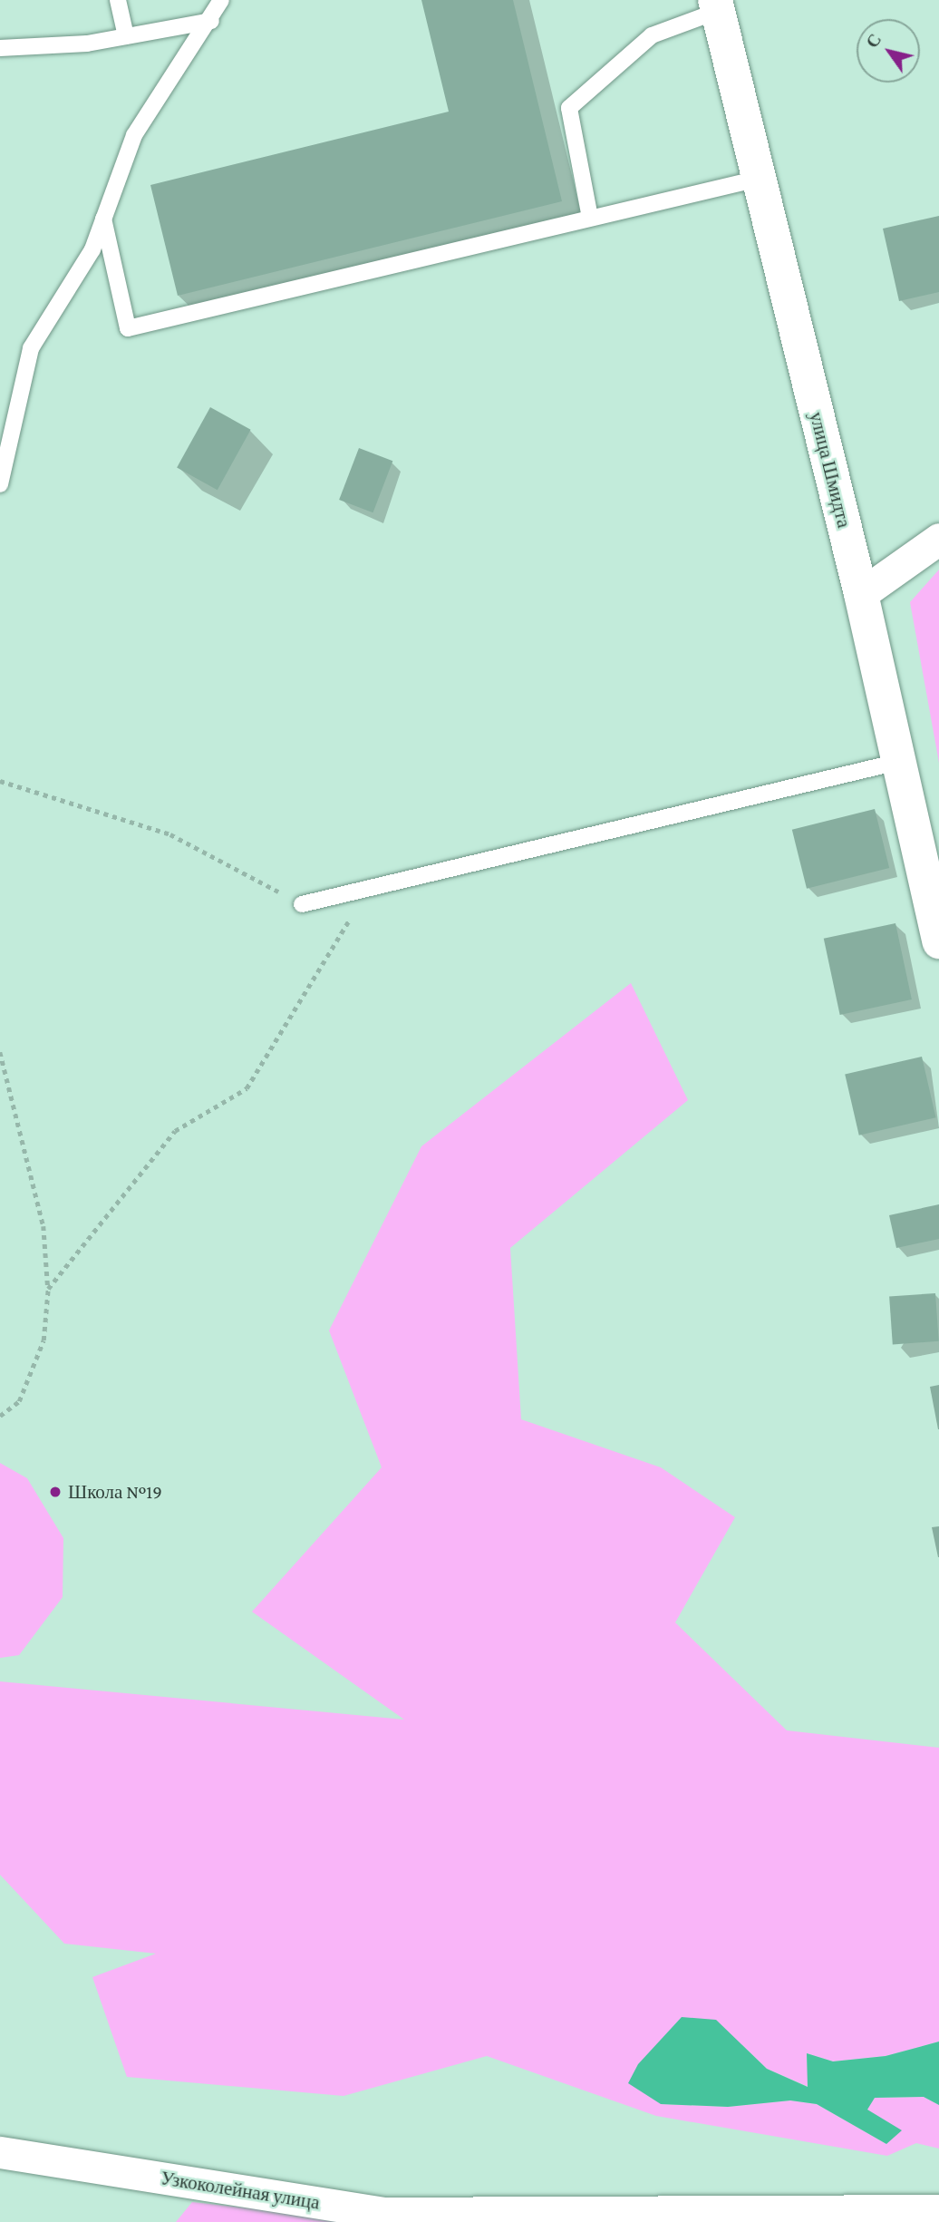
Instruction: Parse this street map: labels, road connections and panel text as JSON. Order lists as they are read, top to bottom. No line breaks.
{"streets":{"main road":["улица Шмидта"],"street":["Узкоколейная улица"]},"places":["Школа №19"],"north":"top left"}
